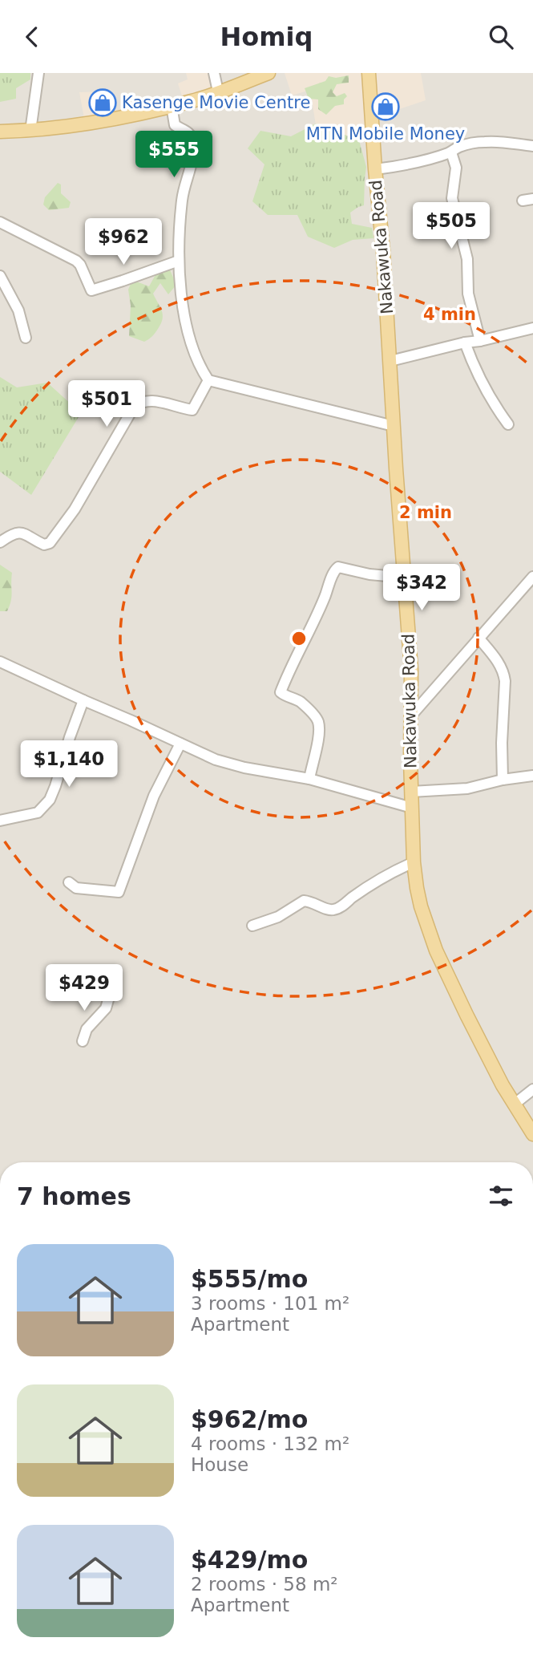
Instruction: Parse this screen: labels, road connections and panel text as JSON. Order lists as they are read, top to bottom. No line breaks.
{"streets":{"main road":["Nakawuka Road"]},"places":{"shop":["Kasenge Movie Centre","MTN Mobile Money"]},"page":{"header":"Homiq","price":["$555","$505","$962","$501","$342","$1,140","$429"],"heading":"7 homes","list":[{"name":"$555/mo","note":"3 rooms · 101 m² · Apartment"},{"name":"$962/mo","note":"4 rooms · 132 m² · House"},{"name":"$429/mo","note":"2 rooms · 58 m² · Apartment"}]},"rings":["4 min","2 min"]}
